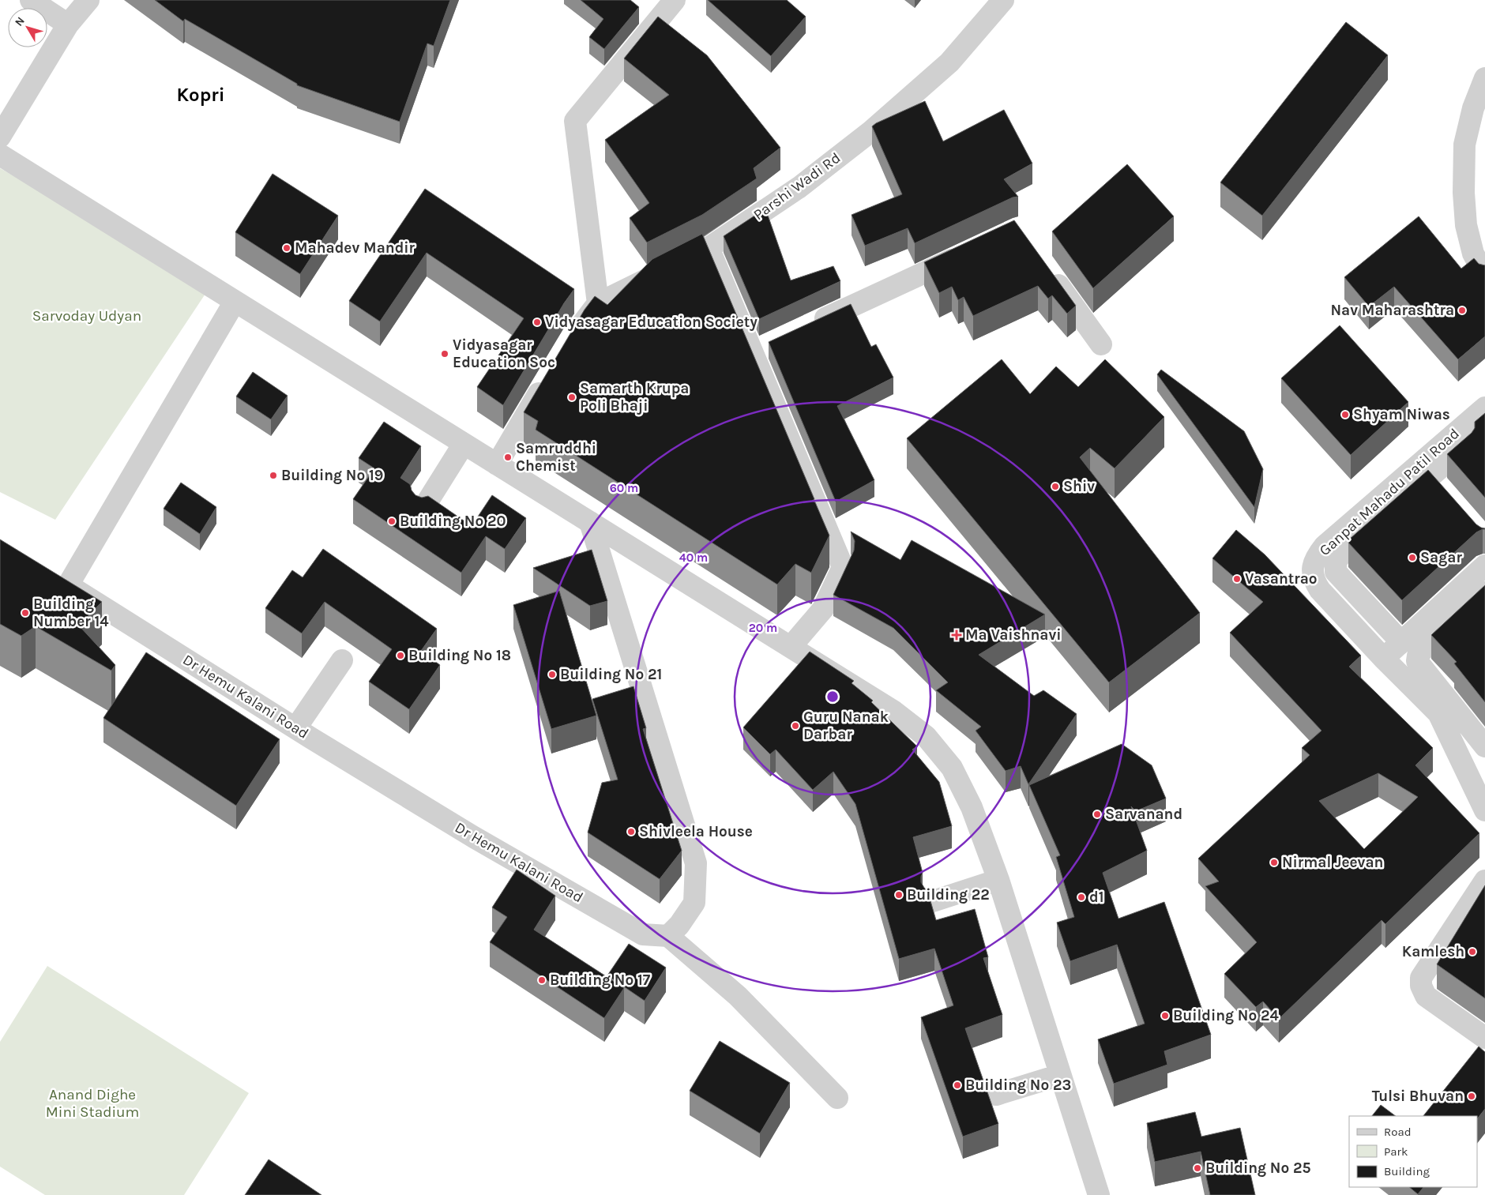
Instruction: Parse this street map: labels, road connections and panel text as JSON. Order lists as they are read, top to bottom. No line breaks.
{"streets":{"street":["Parshi Wadi Rd","Ganpat Mahadu Patil Road","Dr Hemu Kalani Road"]},"districts":["Kopri"],"parks":["Sarvoday Udyan","Anand Dighe Mini Stadium"],"places":{"other":["Mahadev Mandir","Nav Maharashtra","Vidyasagar Education Society","Vidyasagar Education Soc","Samarth Krupa Poli Bhaji","Shyam Niwas","Samruddhi Chemist","Building No 19","Shiv","Building No 20","Sagar","Vasantrao","Building Number 14","Building No 18","Building No 21","Guru Nanak Darbar","Sarvanand","Shivleela House","Nirmal Jeevan","Building 22","d1","Kamlesh","Building No 17","Building No 24","Building No 23","Tulsi Bhuvan","Building No 25"],"health":["Ma Vaishnavi"]},"legend":["Road","Park","Building"],"north":"top left","rings":["60 m","40 m","20 m"]}
